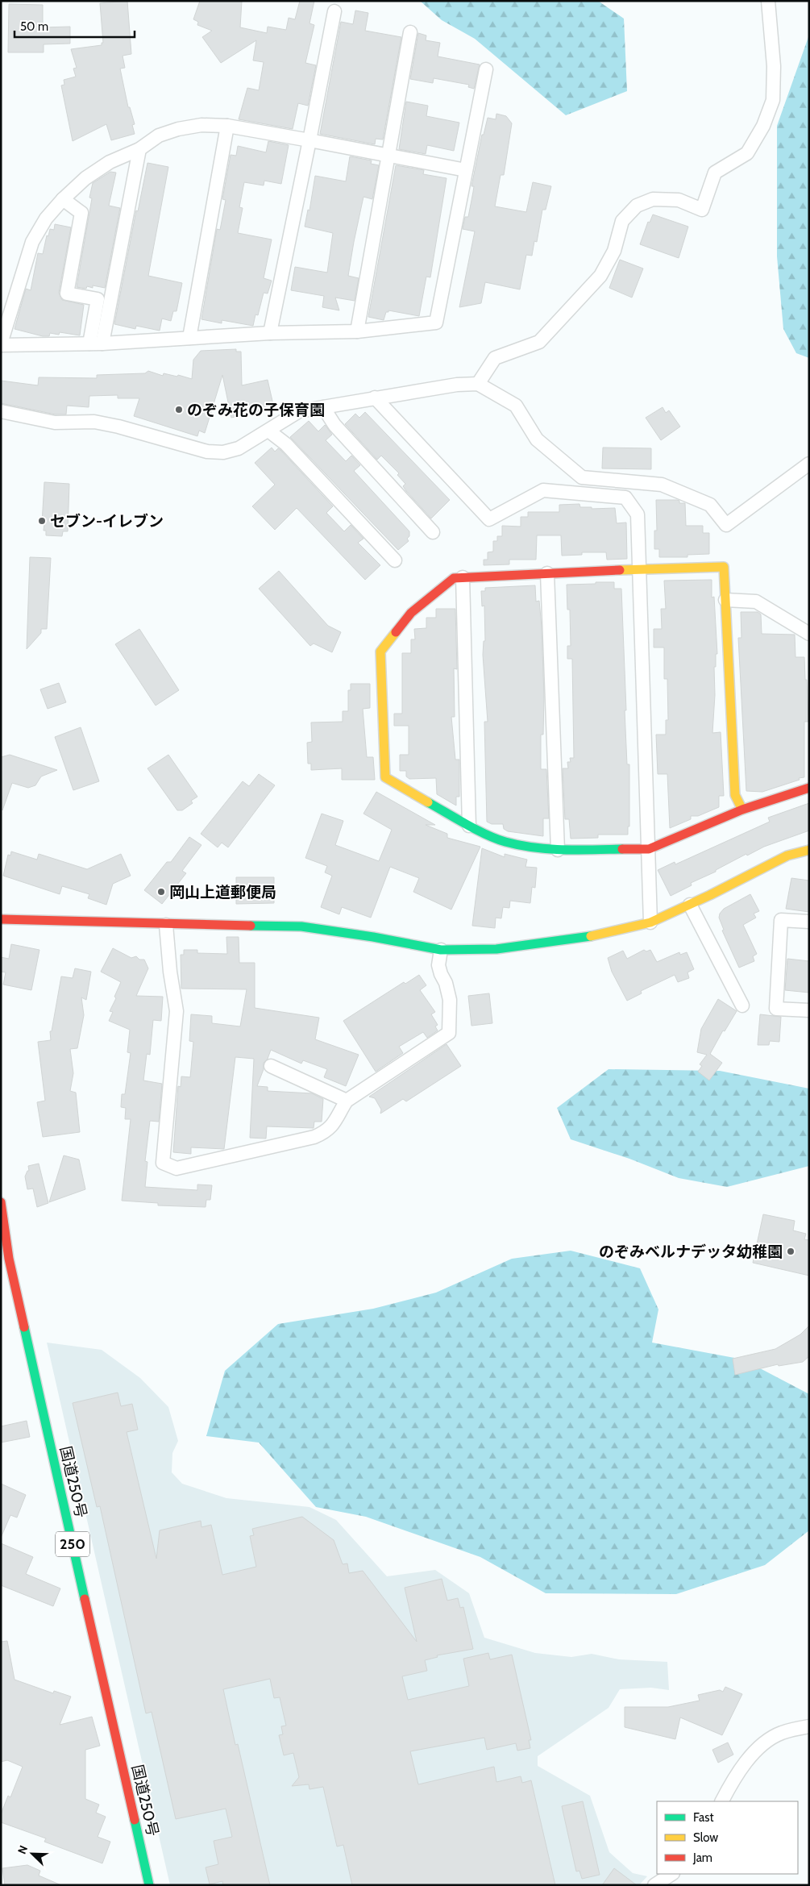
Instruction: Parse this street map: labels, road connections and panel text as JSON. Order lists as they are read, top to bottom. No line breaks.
{"streets":{"main road":["国道250号","250"]},"places":["のぞみ花の子保育園","セブン-イレブン","岡山上道郵便局","のぞみベルナデッタ幼稚園"],"legend":["Fast","Slow","Jam"],"scale_bar":"50 m","north":"top left"}
